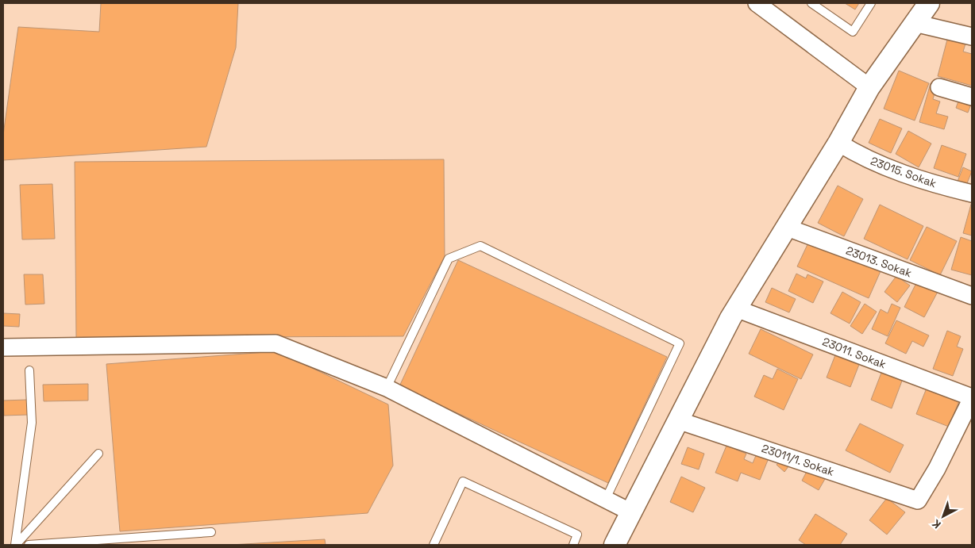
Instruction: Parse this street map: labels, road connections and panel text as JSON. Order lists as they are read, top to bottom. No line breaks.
{"streets":{"street":["23015. Sokak","23013. Sokak","23011. Sokak","23011/1. Sokak"]},"crossings":[["23011. Sokak","23011/1. Sokak"]],"north":"bottom left"}
